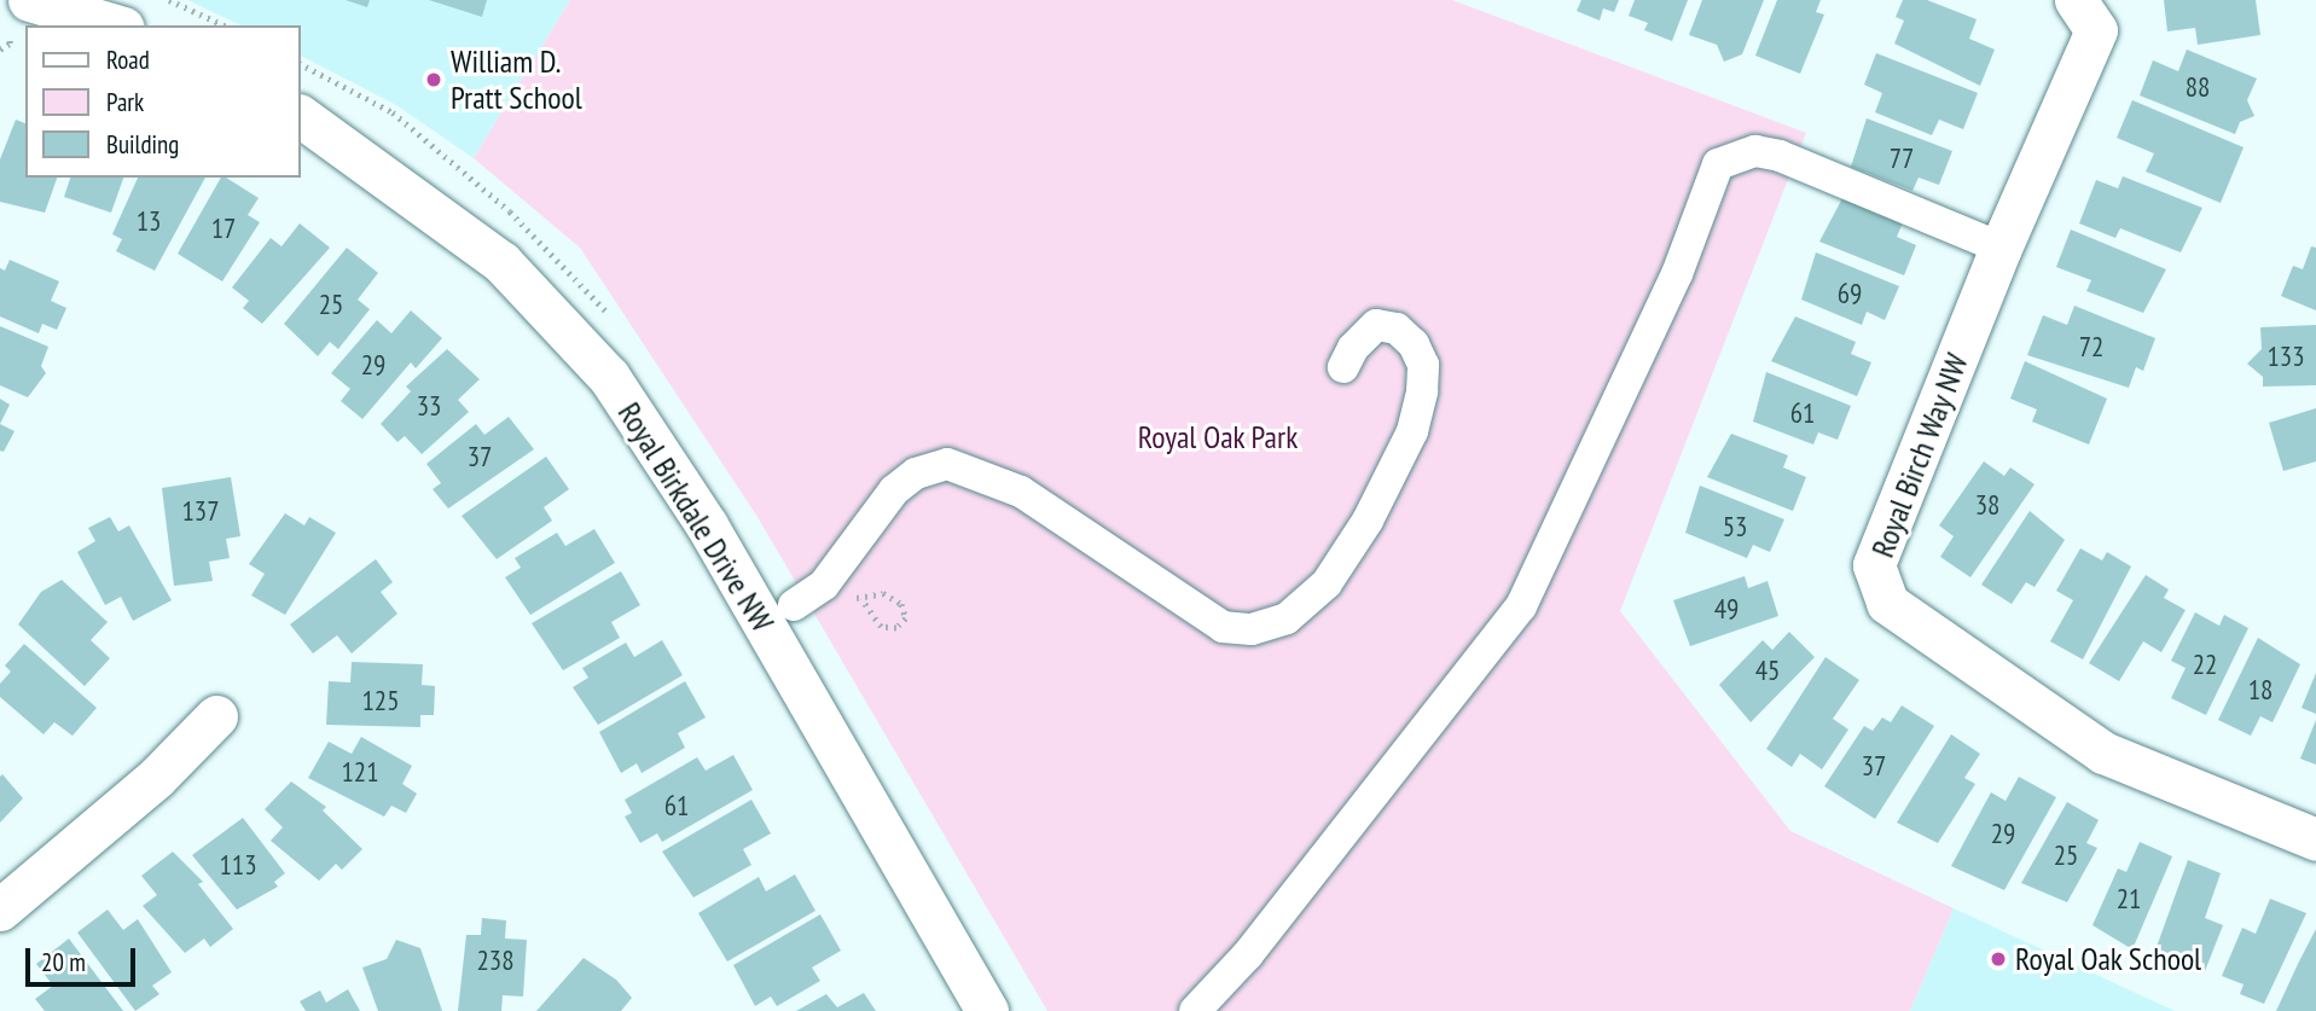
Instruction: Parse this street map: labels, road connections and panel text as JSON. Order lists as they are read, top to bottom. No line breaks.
{"streets":{"street":["Royal Birch Way NW","Royal Birkdale Drive NW"]},"parks":["Royal Oak Park"],"places":["William D. Pratt School","Royal Oak School"],"house_numbers":["88","77","13","17","69","25","72","133","29","33","61","37","38","137","53","49","22","45","18","125","37","121","61","29","25","113","21","238"],"legend":["Road","Park","Building"],"scale_bar":"20 m"}
